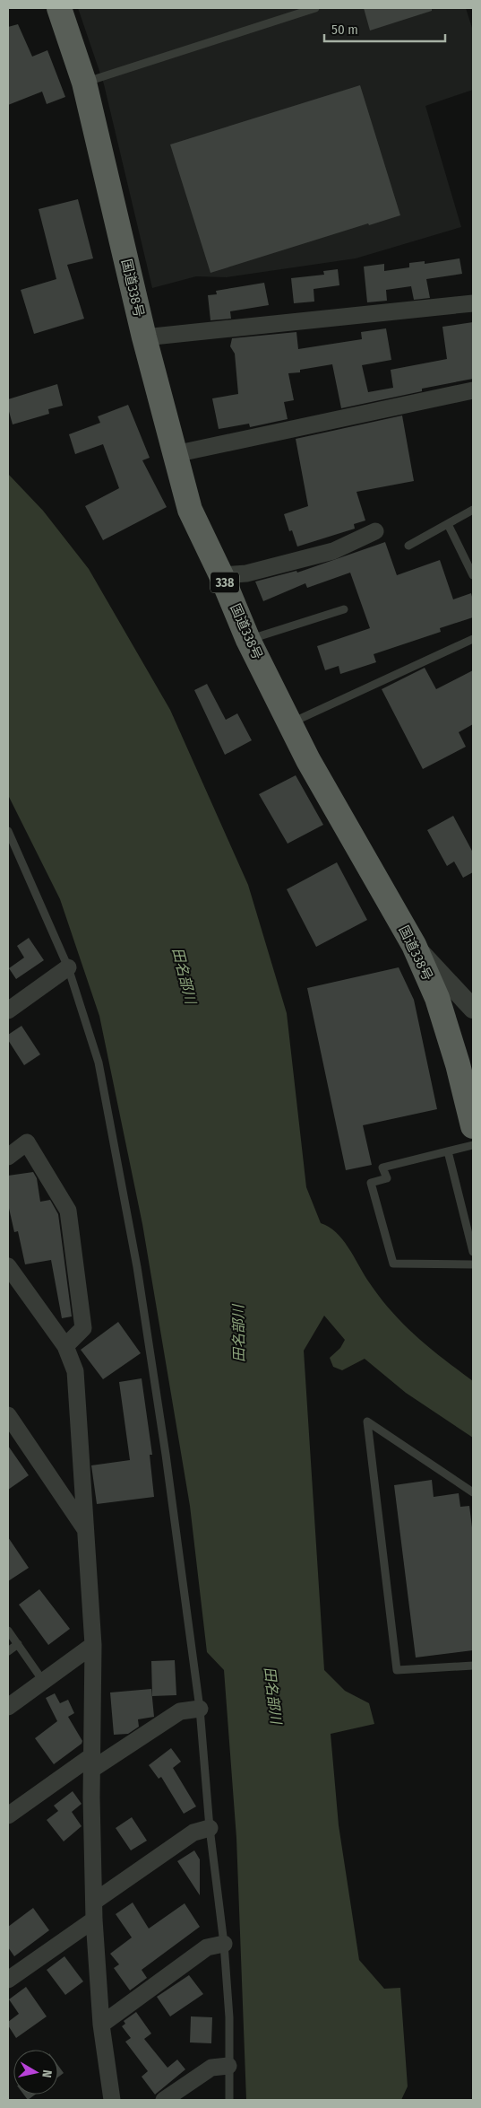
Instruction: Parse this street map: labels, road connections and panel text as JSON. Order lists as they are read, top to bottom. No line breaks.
{"streets":{"highway":["国道338号","338"]},"water":["田名部川"],"scale_bar":"50 m","north":"right"}
